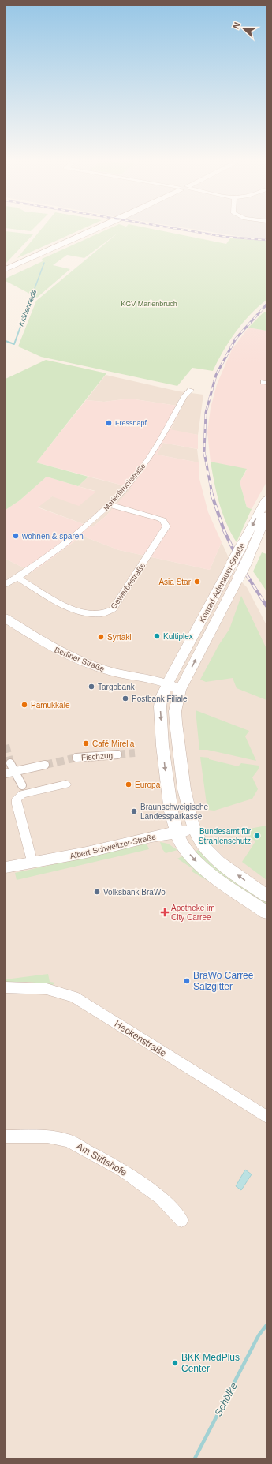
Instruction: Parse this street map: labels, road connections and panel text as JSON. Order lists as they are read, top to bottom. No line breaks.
{"streets":{"street":["Marienbruchstraße","Konrad-Adenauer-Straße","Gewerbestraße","Berliner Straße","Fischzug","Albert-Schweitzer-Straße","Heckenstraße","Am Stiftshofe"]},"crossings":[["Marienbruchstraße","Gewerbestraße"],["Konrad-Adenauer-Straße","Berliner Straße"],["Konrad-Adenauer-Straße","Albert-Schweitzer-Straße"]],"water":["Krähenriede","Schölke"],"parks":["KGV Marienbruch"],"places":{"other":["Fressnapf","wohnen & sparen","Asia Star","Kultiplex","Syrtaki","Targobank","Postbank Filiale","Pamukkale","Café Mirella","Europa","Braunschweigische Landessparkasse","Bundesamt für Strahlenschutz","Volksbank BraWo","BraWo Carree Salzgitter","BKK MedPlus Center"],"health":["Apotheke im City Carree"]},"north":"left"}
